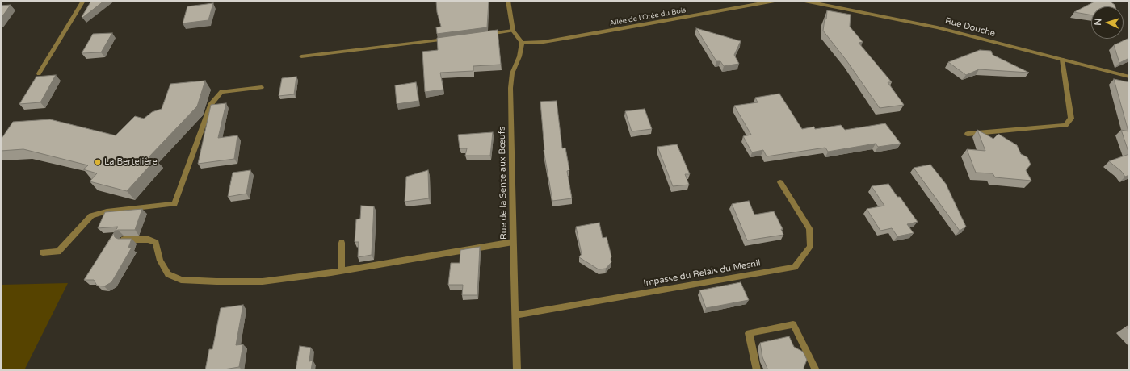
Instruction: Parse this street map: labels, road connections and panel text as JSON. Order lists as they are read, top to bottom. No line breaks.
{"streets":{"street":["Allée de l'Orée du Bois","Rue Douche","Rue de la Sente aux Bœufs","Impasse du Relais du Mesnil"]},"crossings":[["Allée de l'Orée du Bois","Rue de la Sente aux Bœufs"],["Rue de la Sente aux Bœufs","Impasse du Relais du Mesnil"]],"places":["La Bertelière"],"north":"left"}
